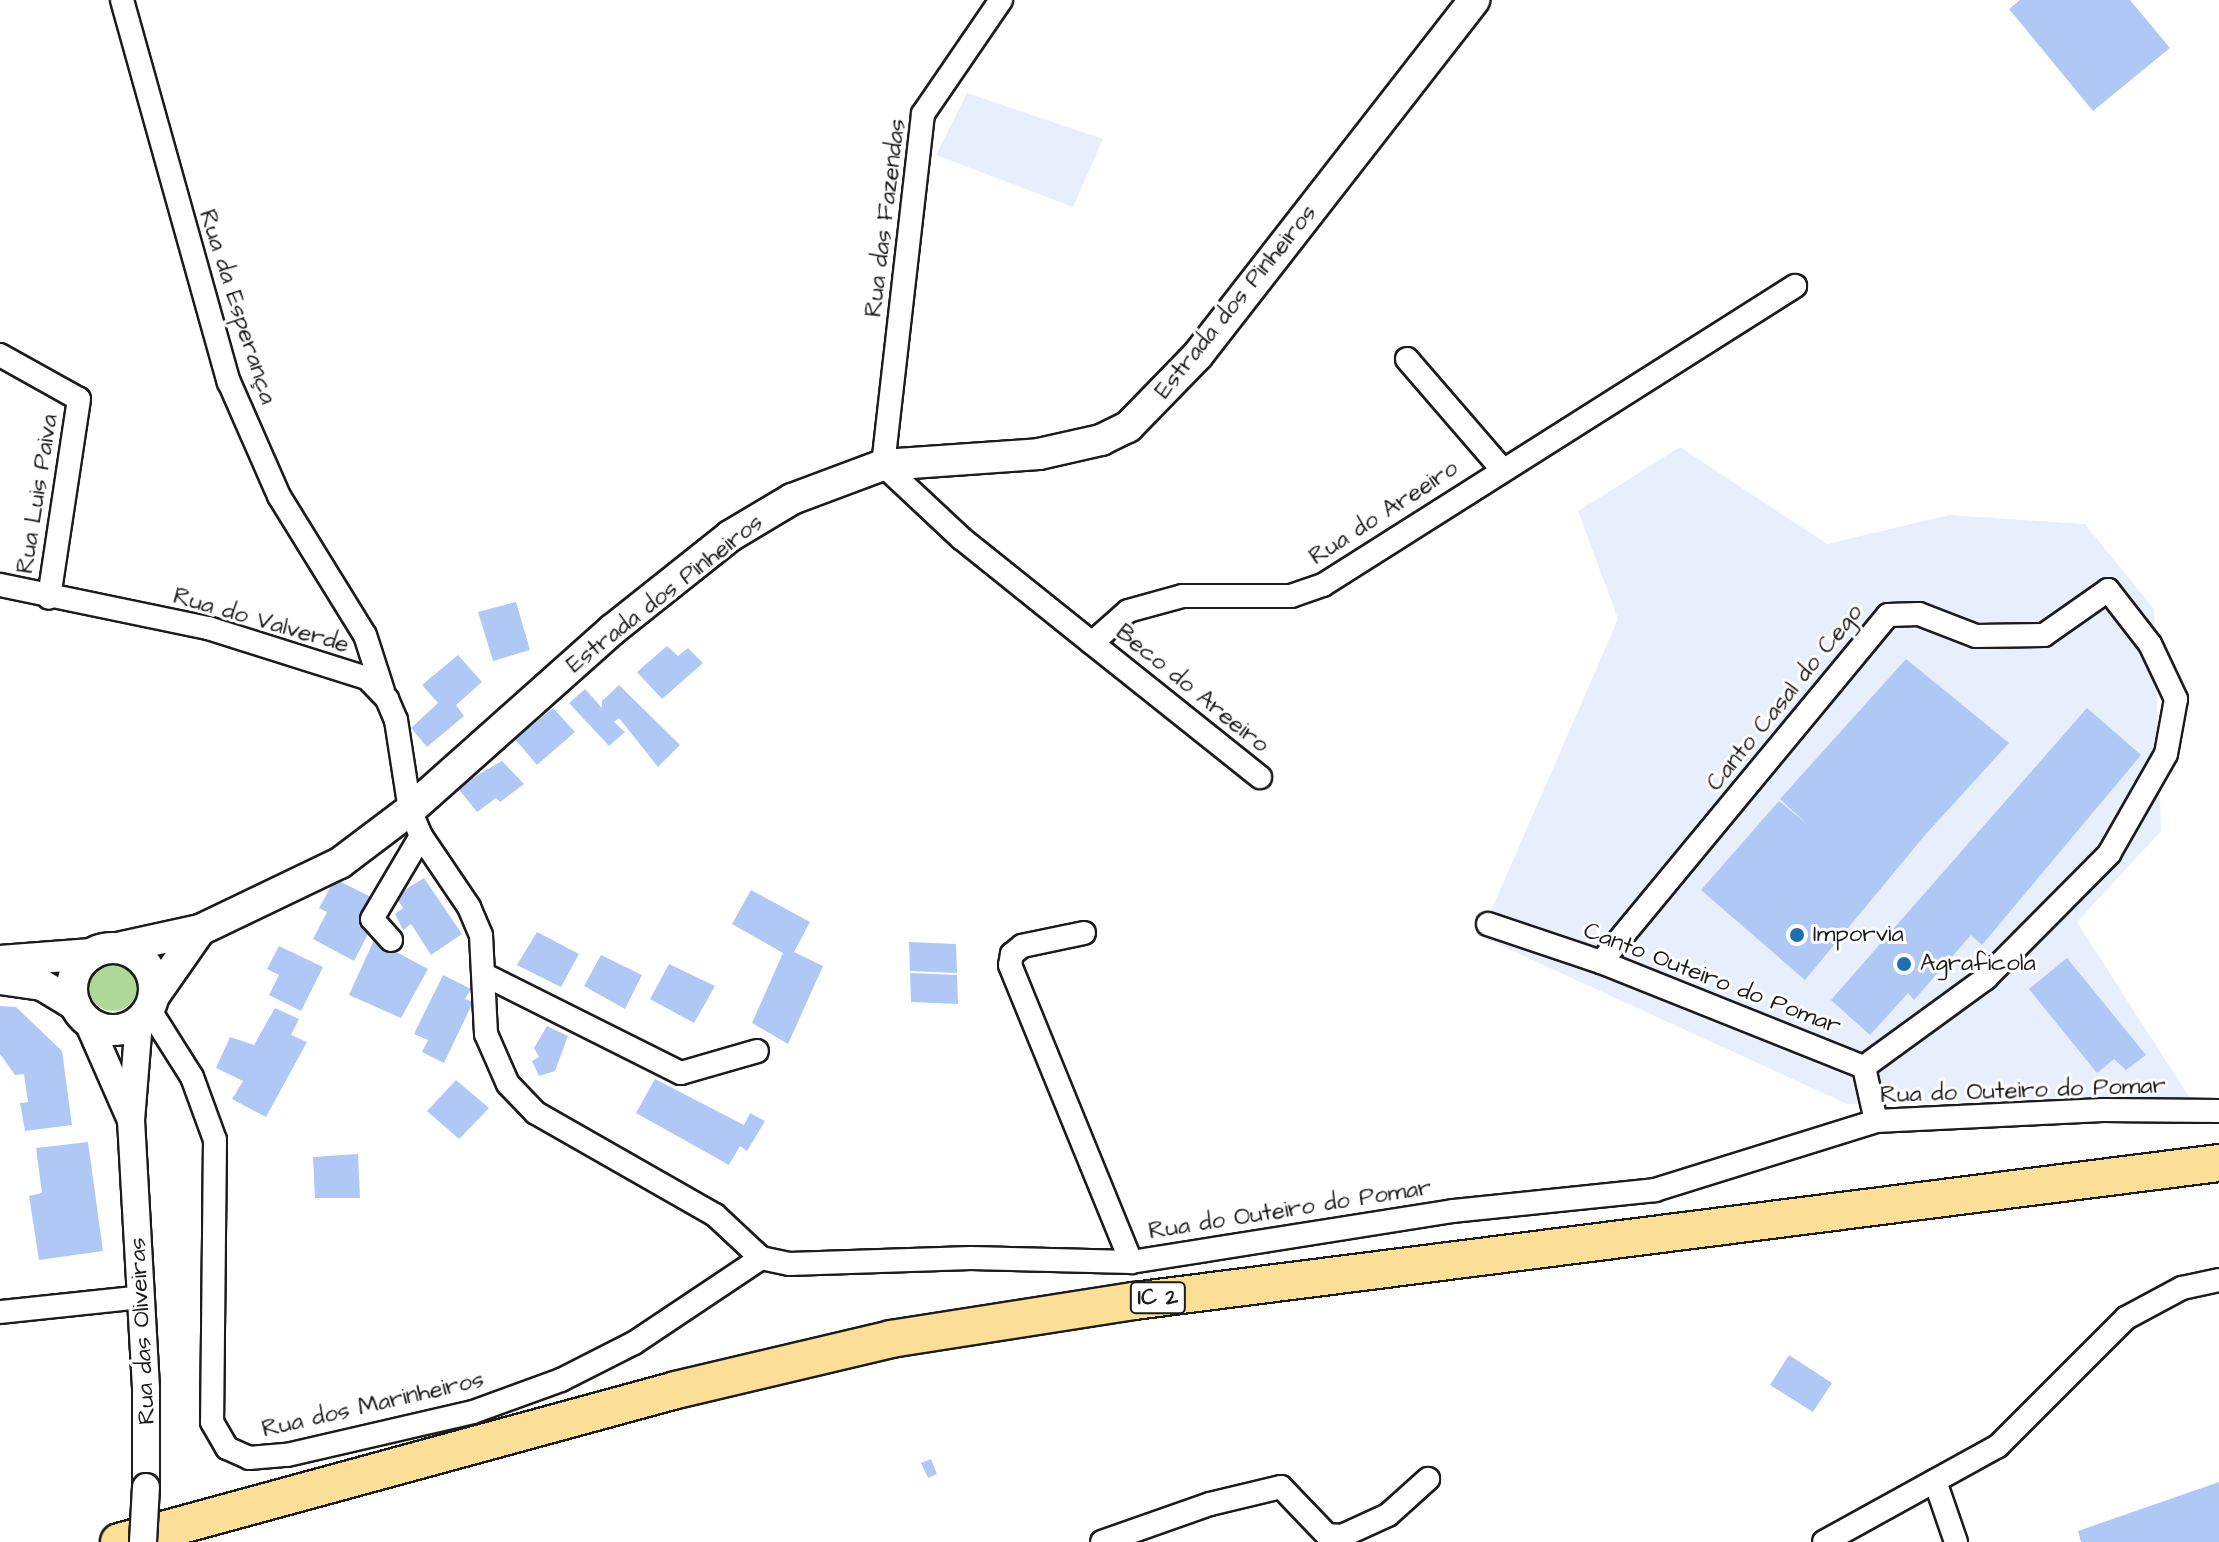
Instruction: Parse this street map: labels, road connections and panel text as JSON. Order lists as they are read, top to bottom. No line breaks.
{"streets":{"highway":["IC 2"],"main road":["Estrada dos Pinheiros"],"street":["Rua das Fazendas","Rua da Esperança","Rua Luis Paiva","Rua do Areeiro","Rua do Valverde","Beco do Areeiro","Canto Casal do Cego","Canto Outeiro do Pomar","Rua do Outeiro do Pomar","Rua das Oliveiras","Rua dos Marinheiros"]},"crossings":[["Rua das Fazendas","Estrada dos Pinheiros"],["Estrada dos Pinheiros","Rua dos Marinheiros"],["Rua da Esperança","Rua do Valverde"],["Rua Luis Paiva","Rua do Valverde"],["Rua do Areeiro","Beco do Areeiro"],["Canto Casal do Cego","Canto Outeiro do Pomar"],["Rua do Outeiro do Pomar","Rua dos Marinheiros"]],"places":["Imporvia","Agraficola"]}
